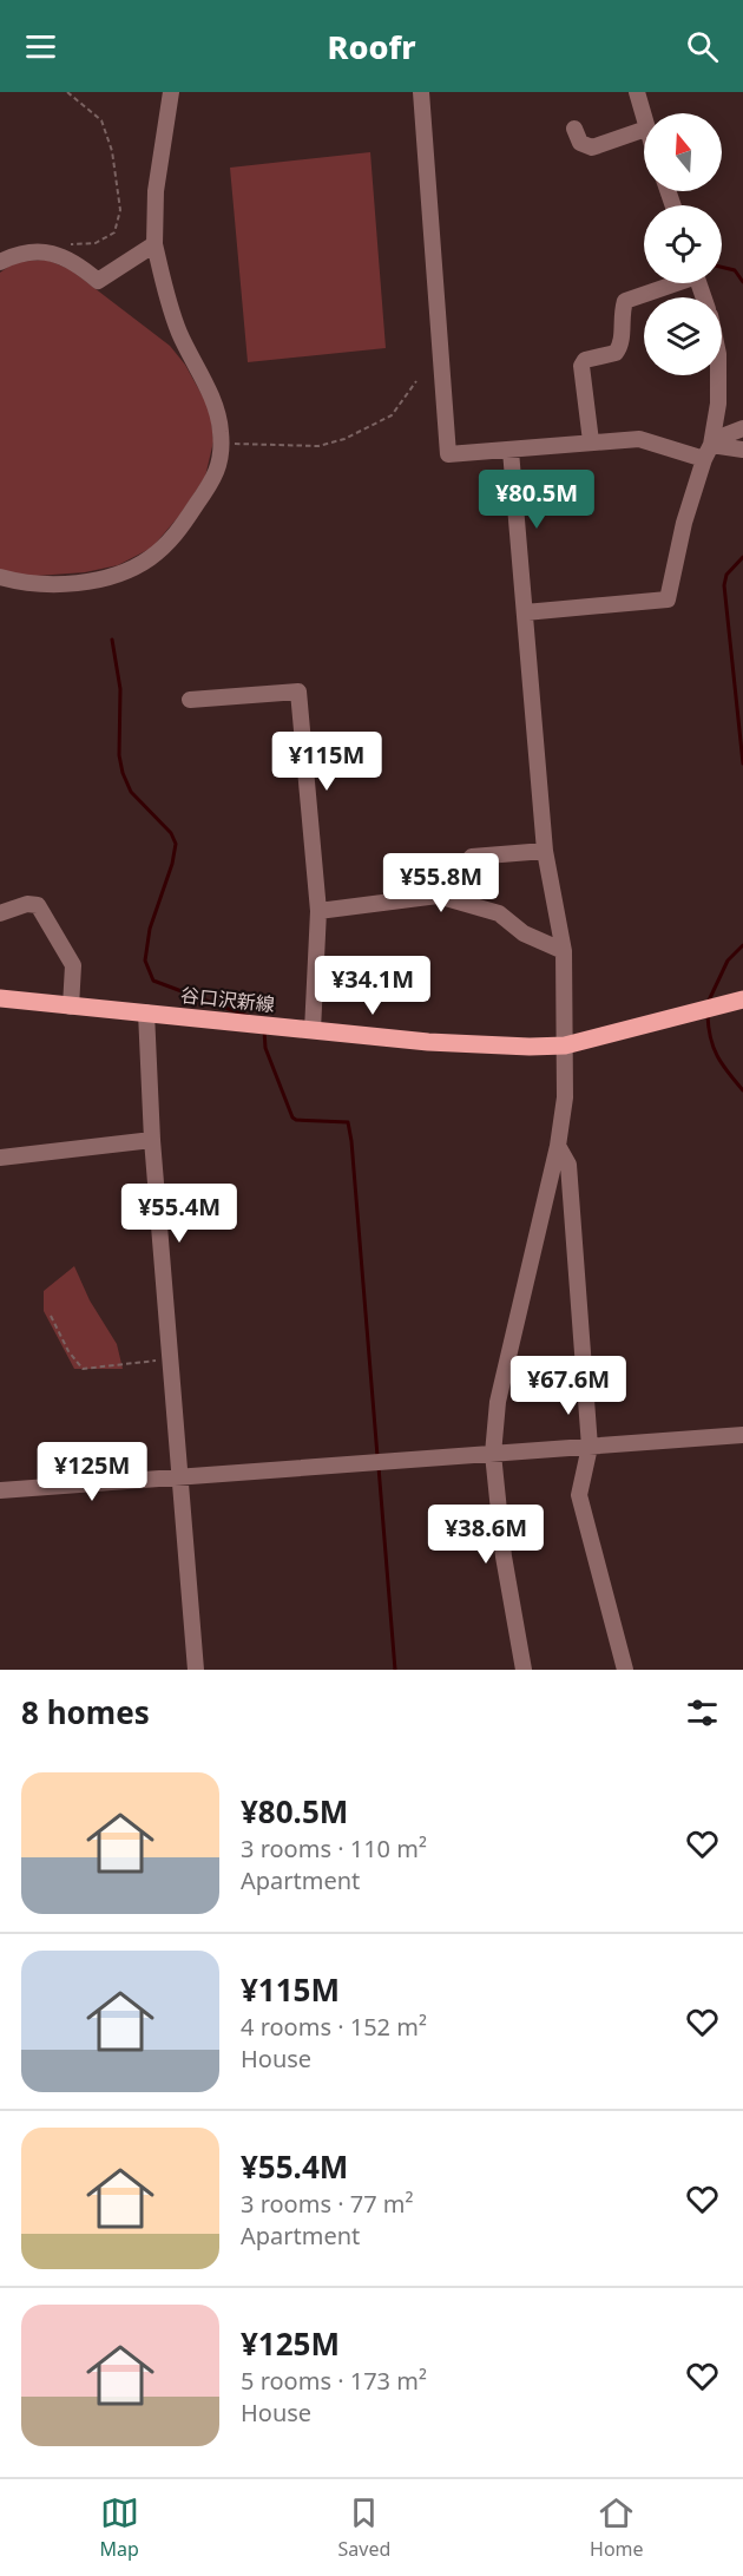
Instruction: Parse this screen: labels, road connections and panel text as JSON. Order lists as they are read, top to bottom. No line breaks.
{"streets":{"main road":["谷口沢新線"]},"north":"top","page":{"header":"Roofr","price":["¥80.5M","¥115M","¥55.8M","¥34.1M","¥55.4M","¥67.6M","¥125M","¥38.6M"],"heading":"8 homes","list":[{"name":"¥80.5M","note":"3 rooms · 110 m² · Apartment"},{"name":"¥115M","note":"4 rooms · 152 m² · House"},{"name":"¥55.4M","note":"3 rooms · 77 m² · Apartment"},{"name":"¥125M","note":"5 rooms · 173 m² · House"}],"tabs":["Map","Saved","Home"]}}
